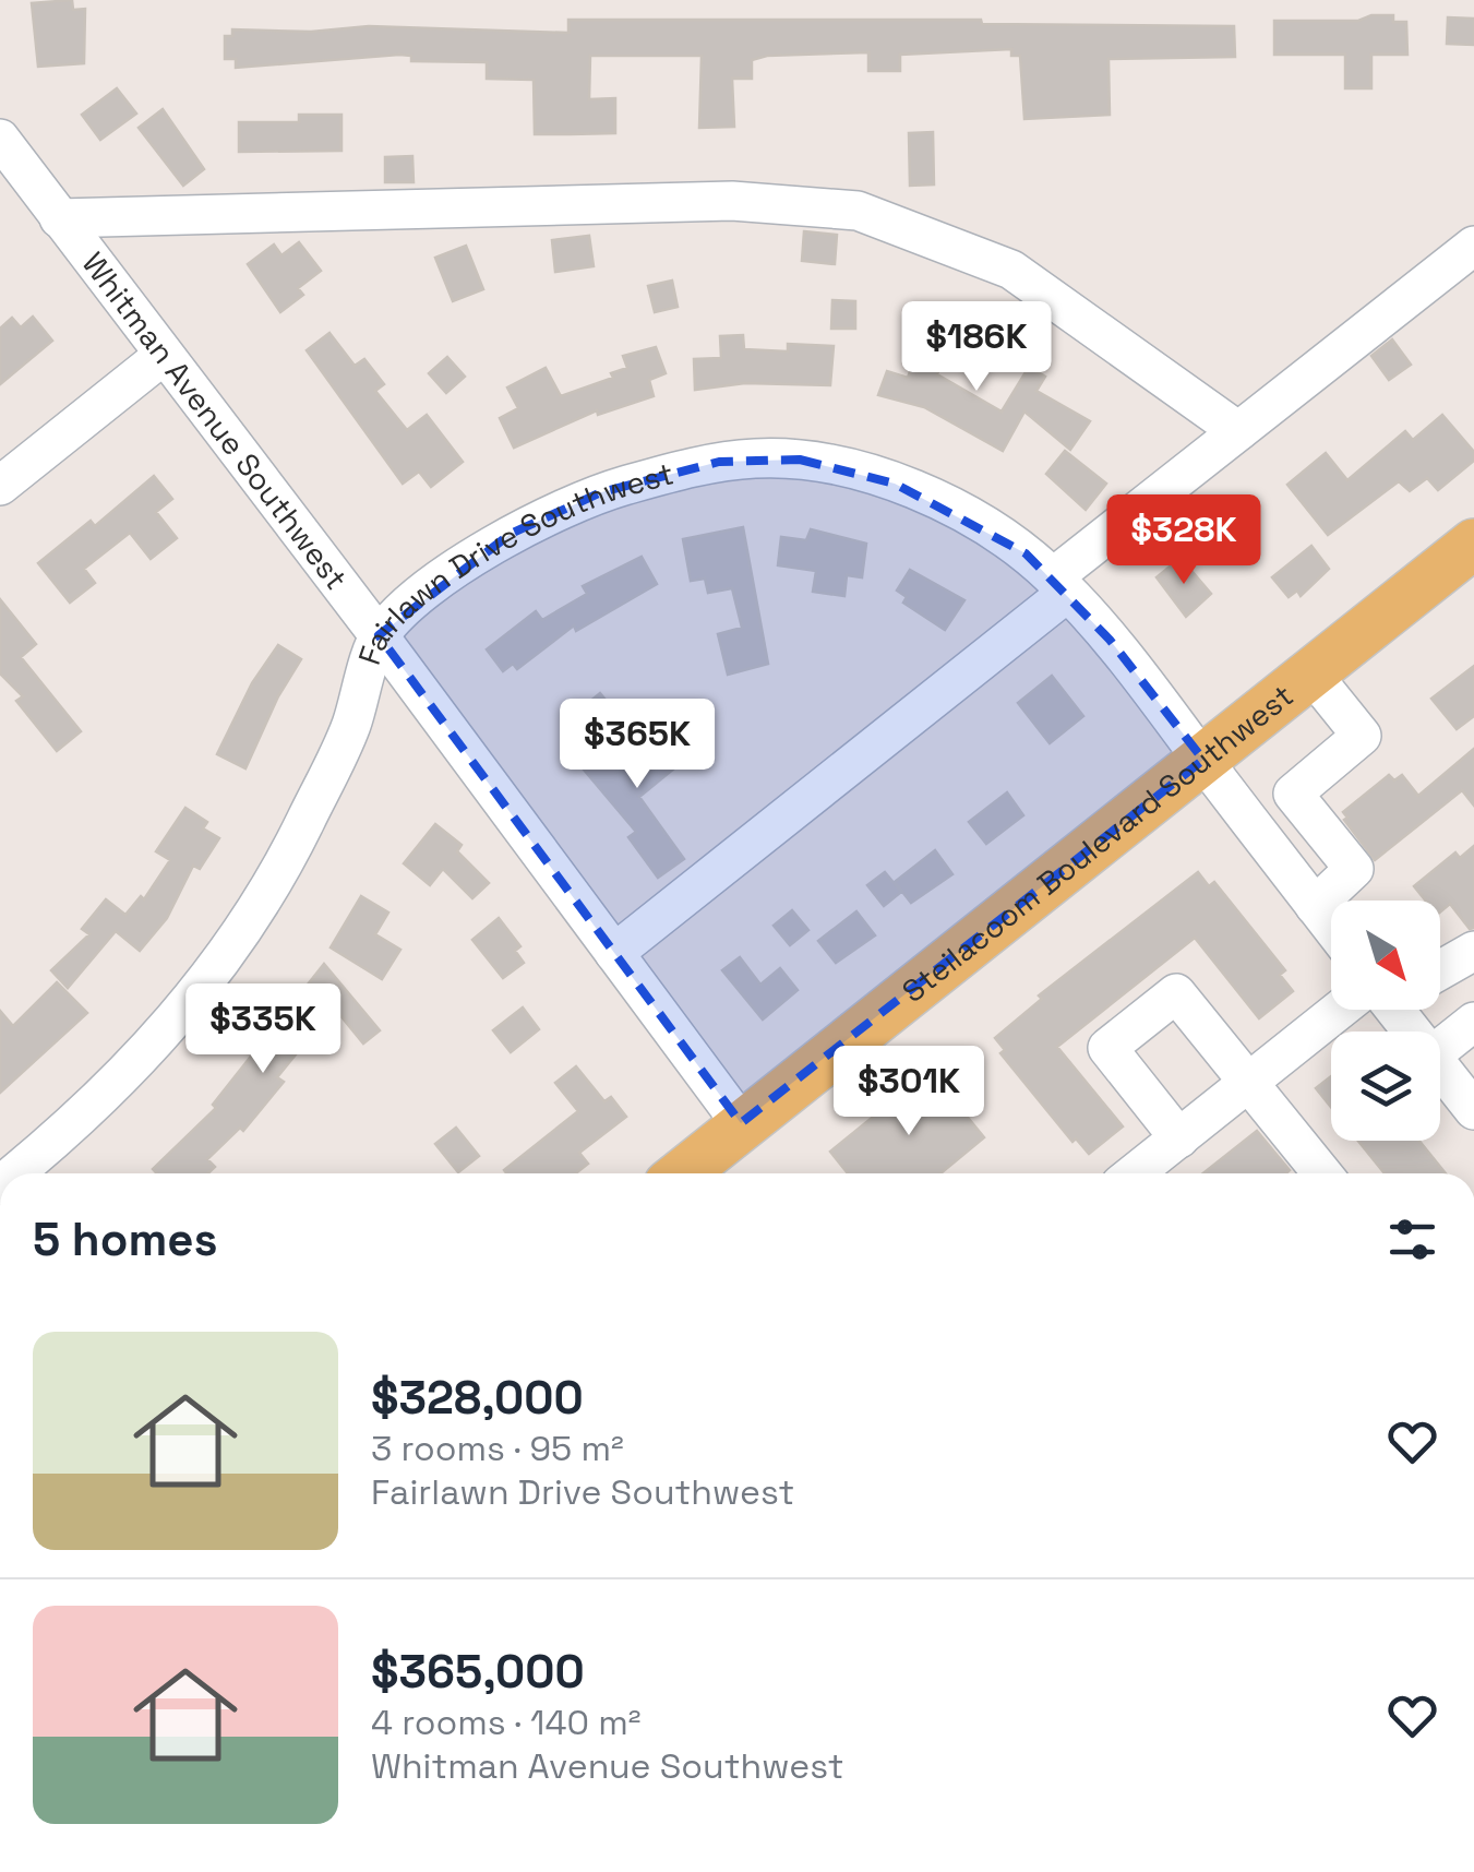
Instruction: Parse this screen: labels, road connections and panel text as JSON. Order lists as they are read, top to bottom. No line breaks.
{"streets":{"main road":["Steilacoom Boulevard Southwest"],"street":["Whitman Avenue Southwest","Fairlawn Drive Southwest"]},"crossings":[["Whitman Avenue Southwest","Fairlawn Drive Southwest"],["Whitman Avenue Southwest","Steilacoom Boulevard Southwest"],["Fairlawn Drive Southwest","Steilacoom Boulevard Southwest"]],"north":"bottom right","page":{"price":["$186K","$328K","$365K","$335K","$301K"],"heading":"5 homes","list":[{"name":"$328,000","note":"3 rooms · 95 m² · Fairlawn Drive Southwest"},{"name":"$365,000","note":"4 rooms · 140 m² · Whitman Avenue Southwest"}]}}
